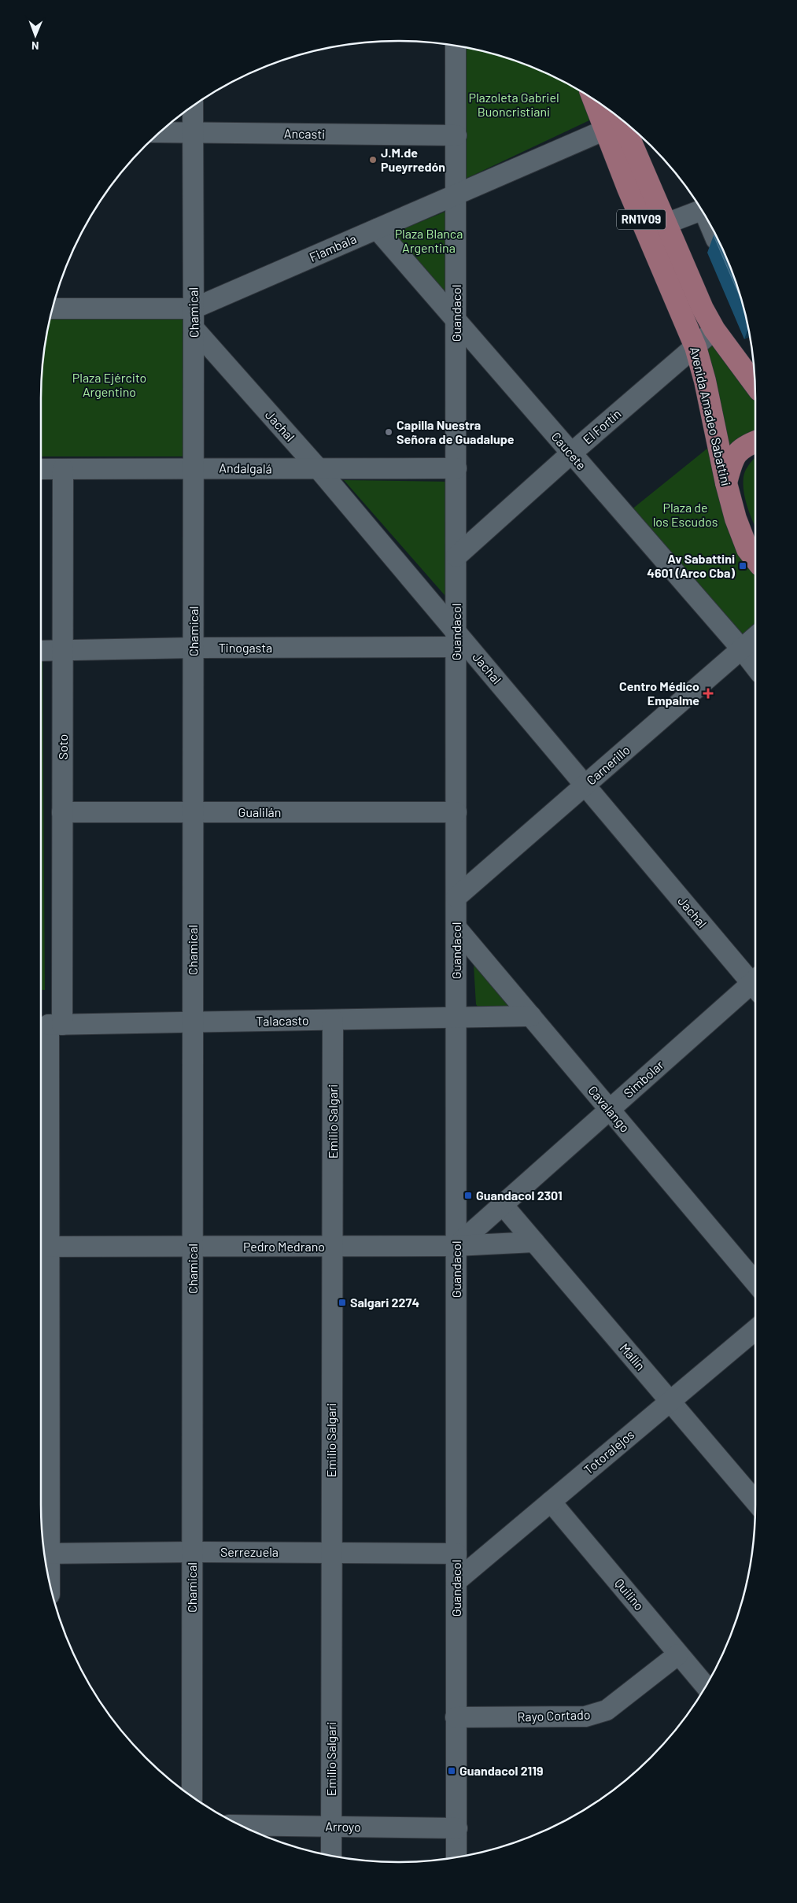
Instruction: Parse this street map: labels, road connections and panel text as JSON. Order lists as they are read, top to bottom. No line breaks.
{"streets":{"main road":["RN1V09","Avenida Amadeo Sabattini"],"street":["Ancasti","Fiambala","Chamical","Guandacol","Jachal","El Fortín","Caucete","Andalgalá","Tinogasta","Soto","Carnerillo","Gualilán","Talacasto","Simbolar","Cavalango","Emilio Salgari","Pedro Medrano","Mallín","Totoralejos","Serrezuela","Quilino","Rayo Cortado","Arroyo"]},"crossings":[["Ancasti","Chamical"],["Ancasti","Guandacol"],["RN1V09","El Fortín"],["Fiambala","Chamical"],["Fiambala","Guandacol"],["Fiambala","Avenida Amadeo Sabattini"],["Fiambala","Jachal"],["Fiambala","Caucete"],["Chamical","Jachal"],["Chamical","Andalgalá"],["Chamical","Tinogasta"],["Chamical","Gualilán"],["Chamical","Talacasto"],["Chamical","Pedro Medrano"],["Chamical","Serrezuela"],["Guandacol","Jachal"],["Guandacol","El Fortín"],["Guandacol","Caucete"],["Guandacol","Andalgalá"],["Guandacol","Tinogasta"],["Guandacol","Carnerillo"],["Guandacol","Gualilán"],["Guandacol","Talacasto"],["Guandacol","Simbolar"],["Guandacol","Cavalango"],["Guandacol","Pedro Medrano"],["Guandacol","Totoralejos"],["Guandacol","Serrezuela"],["Guandacol","Rayo Cortado"],["Guandacol","Arroyo"],["Avenida Amadeo Sabattini","El Fortín"],["Jachal","Andalgalá"],["Jachal","Tinogasta"],["Jachal","Carnerillo"],["El Fortín","Caucete"],["Caucete","Carnerillo"],["Andalgalá","Soto"],["Tinogasta","Soto"],["Soto","Gualilán"],["Soto","Talacasto"],["Soto","Pedro Medrano"],["Soto","Serrezuela"],["Talacasto","Cavalango"],["Talacasto","Emilio Salgari"],["Simbolar","Cavalango"],["Simbolar","Pedro Medrano"],["Simbolar","Mallín"],["Emilio Salgari","Pedro Medrano"],["Emilio Salgari","Serrezuela"],["Emilio Salgari","Arroyo"],["Pedro Medrano","Mallín"],["Mallín","Totoralejos"],["Totoralejos","Quilino"],["Quilino","Rayo Cortado"]],"parks":["Plazoleta Gabriel Buoncristiani","Plaza Blanca Argentina","Plaza Ejército Argentino","Plaza de los Escudos"],"places":{"other":["J.M.de Pueyrredón","Capilla Nuestra Señora de Guadalupe"],"transit":["Av Sabattini 4601 (Arco Cba)","Guandacol 2301","Salgari 2274","Guandacol 2119"],"health":["Centro Médico Empalme"]},"north":"bottom"}
